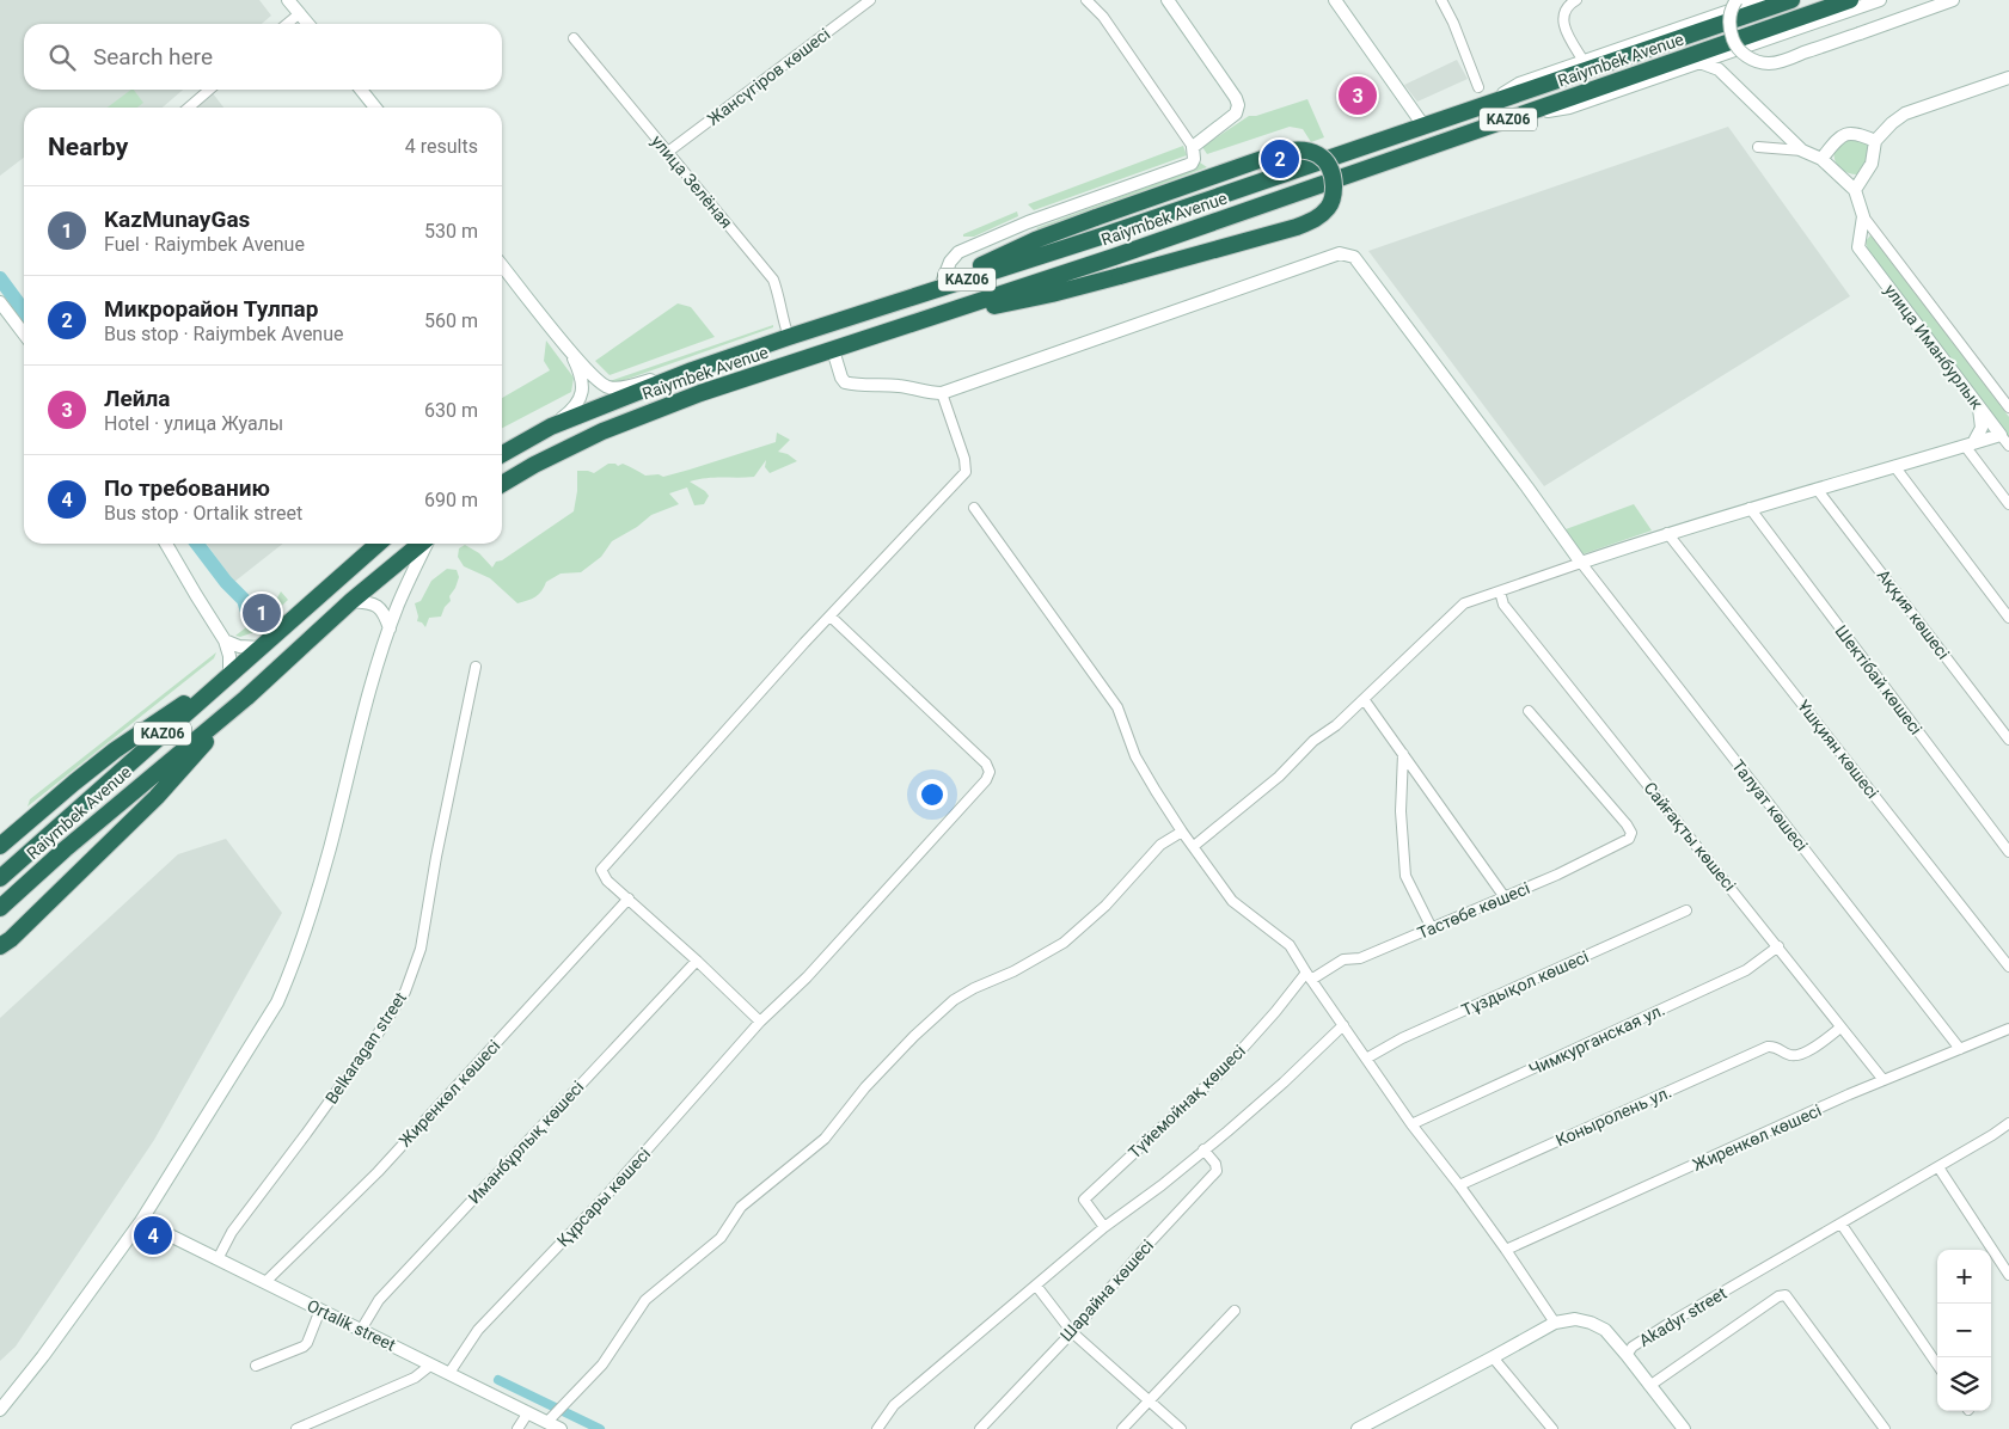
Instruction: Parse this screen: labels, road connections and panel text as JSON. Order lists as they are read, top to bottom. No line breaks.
{"streets":{"highway":["Raiymbek Avenue","KАZ06"],"street":["Жансүгіров көшесі","улица Зелёная","улица Иманбурлык","Аққия көшесі","Шектібай көшесі","Ұшқиян көшесі","Талуат көшесі","Сайғақты көшесі","Тастөбе көшесі","Тұздықол көшесі","Чимкурганская ул.","Belkaragan street","Жиренкөл көшесі","Түйемойнақ көшесі","Коныролень ул.","Иманбұрлық көшесі","Құрсары көшесі","Шарайна көшесі","Akadyr street","Ortalik street"]},"crossings":[["Raiymbek Avenue","улица Зелёная"],["Жансүгіров көшесі","улица Зелёная"],["Талуат көшесі","Жиренкөл көшесі"],["Сайғақты көшесі","Чимкурганская ул."],["Сайғақты көшесі","Жиренкөл көшесі"],["Сайғақты көшесі","Коныролень ул."],["Тастөбе көшесі","Түйемойнақ көшесі"],["Belkaragan street","Ortalik street"],["Жиренкөл көшесі","Ortalik street"],["Иманбұрлық көшесі","Ortalik street"],["Құрсары көшесі","Ortalik street"]],"page":{"search":"Search here","pins":["3","2","1","4"],"heading":["Nearby","4 results"],"list":[{"mark":"1","name":"KazMunayGas","note":"Fuel · Raiymbek Avenue","value":"530 m"},{"mark":"2","name":"Микрорайон Тулпар","note":"Bus stop · Raiymbek Avenue","value":"560 m"},{"mark":"3","name":"Лейла","note":"Hotel · улица Жуалы","value":"630 m"},{"mark":"4","name":"По требованию","note":"Bus stop · Ortalik street","value":"690 m"}],"map_buttons":["+","−"]}}
